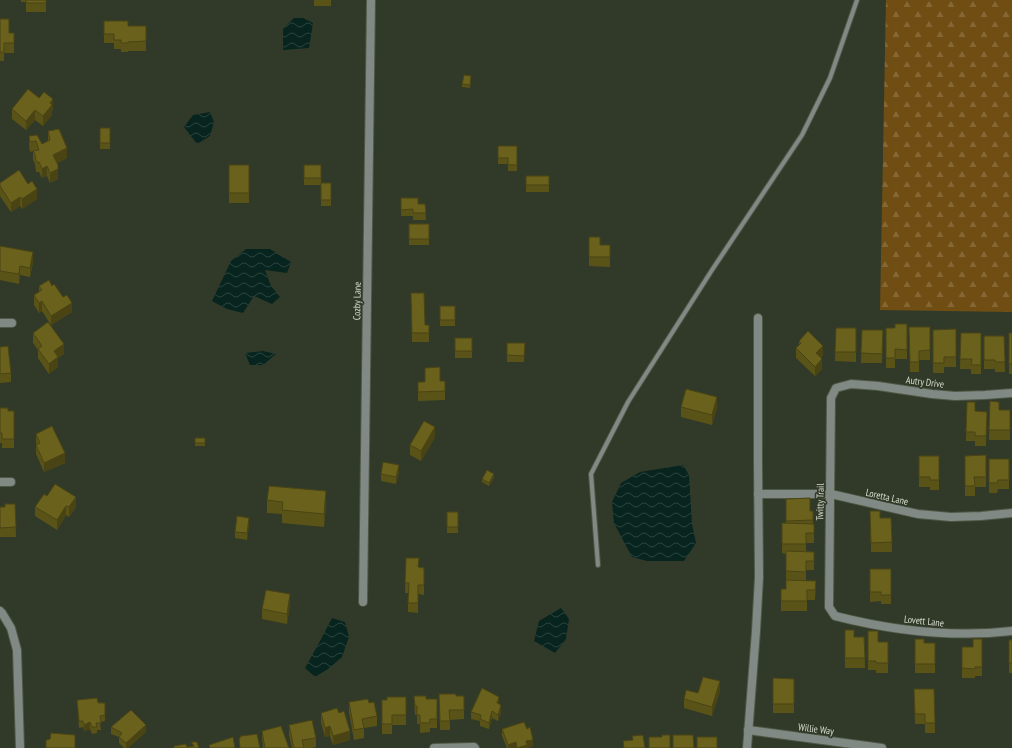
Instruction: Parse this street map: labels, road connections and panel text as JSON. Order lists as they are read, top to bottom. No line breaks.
{"streets":{"street":["Cozby Lane","Autry Drive","Loretta Lane","Twitty Trail","Lovett Lane","Willie Way"]},"crossings":[["Autry Drive","Twitty Trail"],["Loretta Lane","Twitty Trail"],["Twitty Trail","Lovett Lane"]]}
